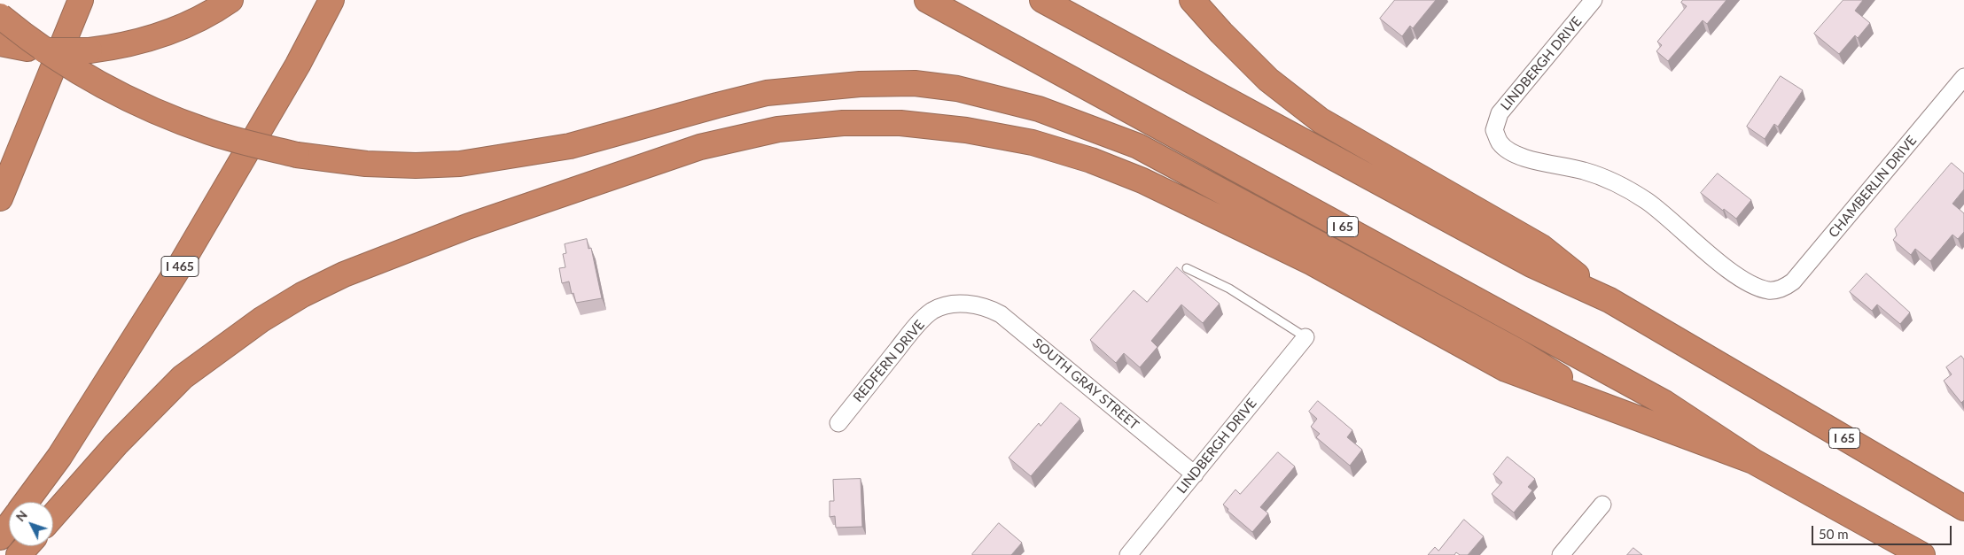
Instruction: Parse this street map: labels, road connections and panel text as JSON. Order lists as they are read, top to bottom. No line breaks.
{"streets":{"highway":["I 65","I 465"],"street":["LINDBERGH DRIVE","CHAMBERLIN DRIVE","REDFERN DRIVE","SOUTH GRAY STREET"]},"crossings":[["LINDBERGH DRIVE","CHAMBERLIN DRIVE"],["LINDBERGH DRIVE","SOUTH GRAY STREET"],["REDFERN DRIVE","SOUTH GRAY STREET"]],"scale_bar":"50 m","north":"top left"}
